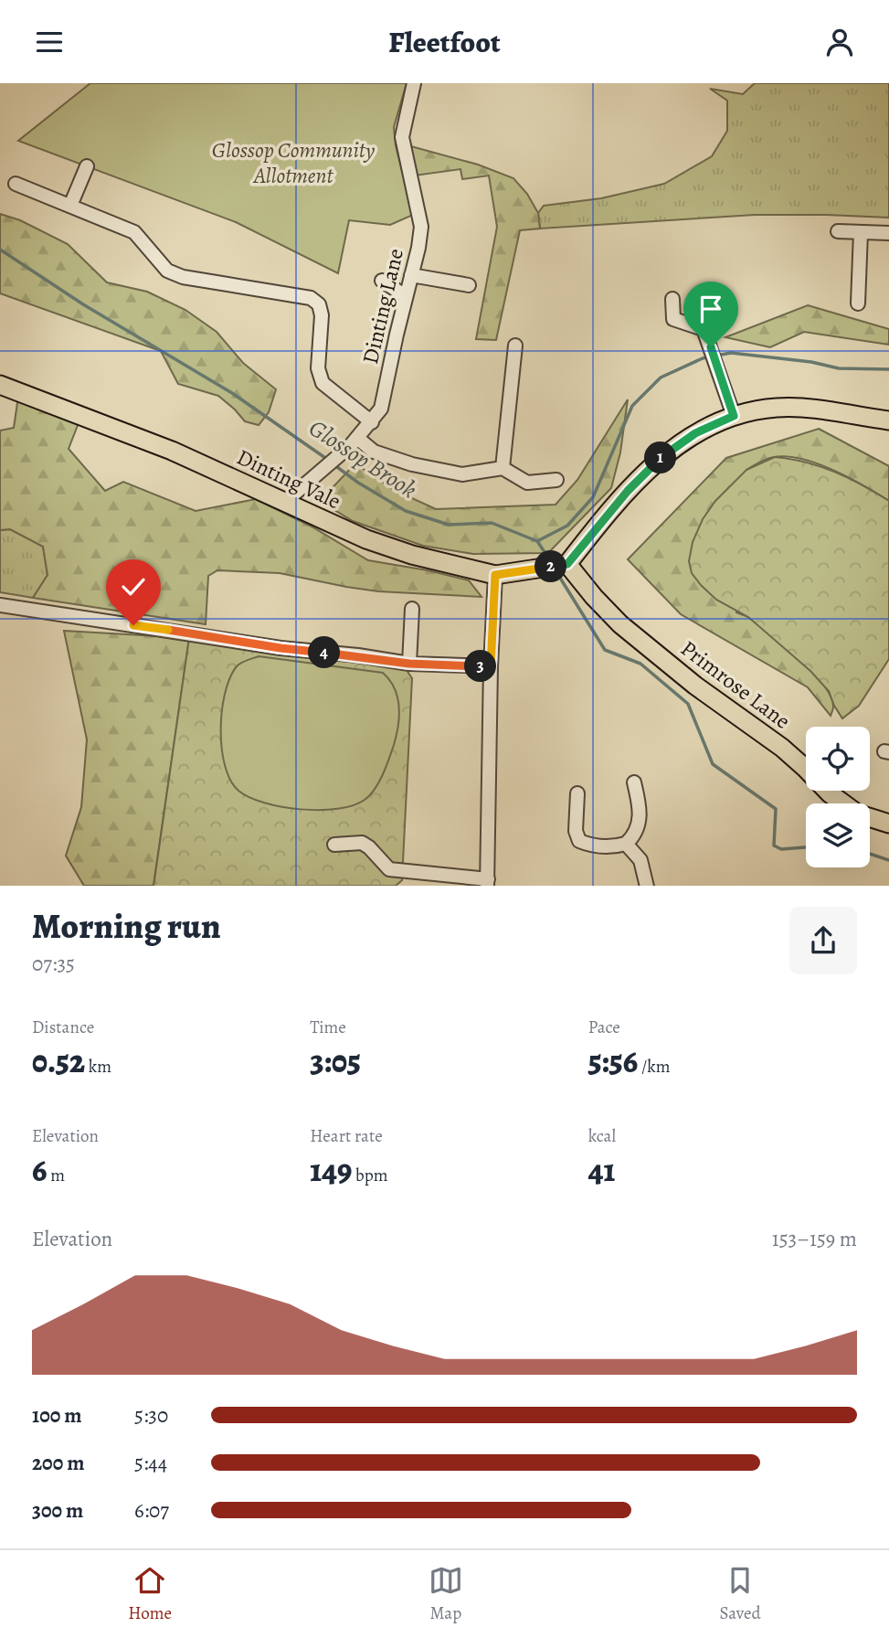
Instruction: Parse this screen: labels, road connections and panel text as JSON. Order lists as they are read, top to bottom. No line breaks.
{"streets":{"main road":["Dinting Vale","Primrose Lane"],"street":["Dinting Lane"]},"crossings":[["Dinting Lane","Dinting Vale"],["Dinting Vale","Primrose Lane"]],"water":["Glossop Brook"],"parks":["Glossop Community Allotment"],"page":{"header":"Fleetfoot","pins":["1","2","4","3"],"heading":["Morning run","07:35"],"stats":[["Distance","0.52 km"],["Time","3:05"],["Pace","5:56 /km"],["Elevation","6 m"],["Heart rate","149 bpm"],["kcal","41"]],"chart":["Elevation","153–159 m"],"list":[{"name":"100 m","note":"5:30"},{"name":"200 m","note":"5:44"},{"name":"300 m","note":"6:07"}],"tabs":["Home","Map","Saved"]}}
